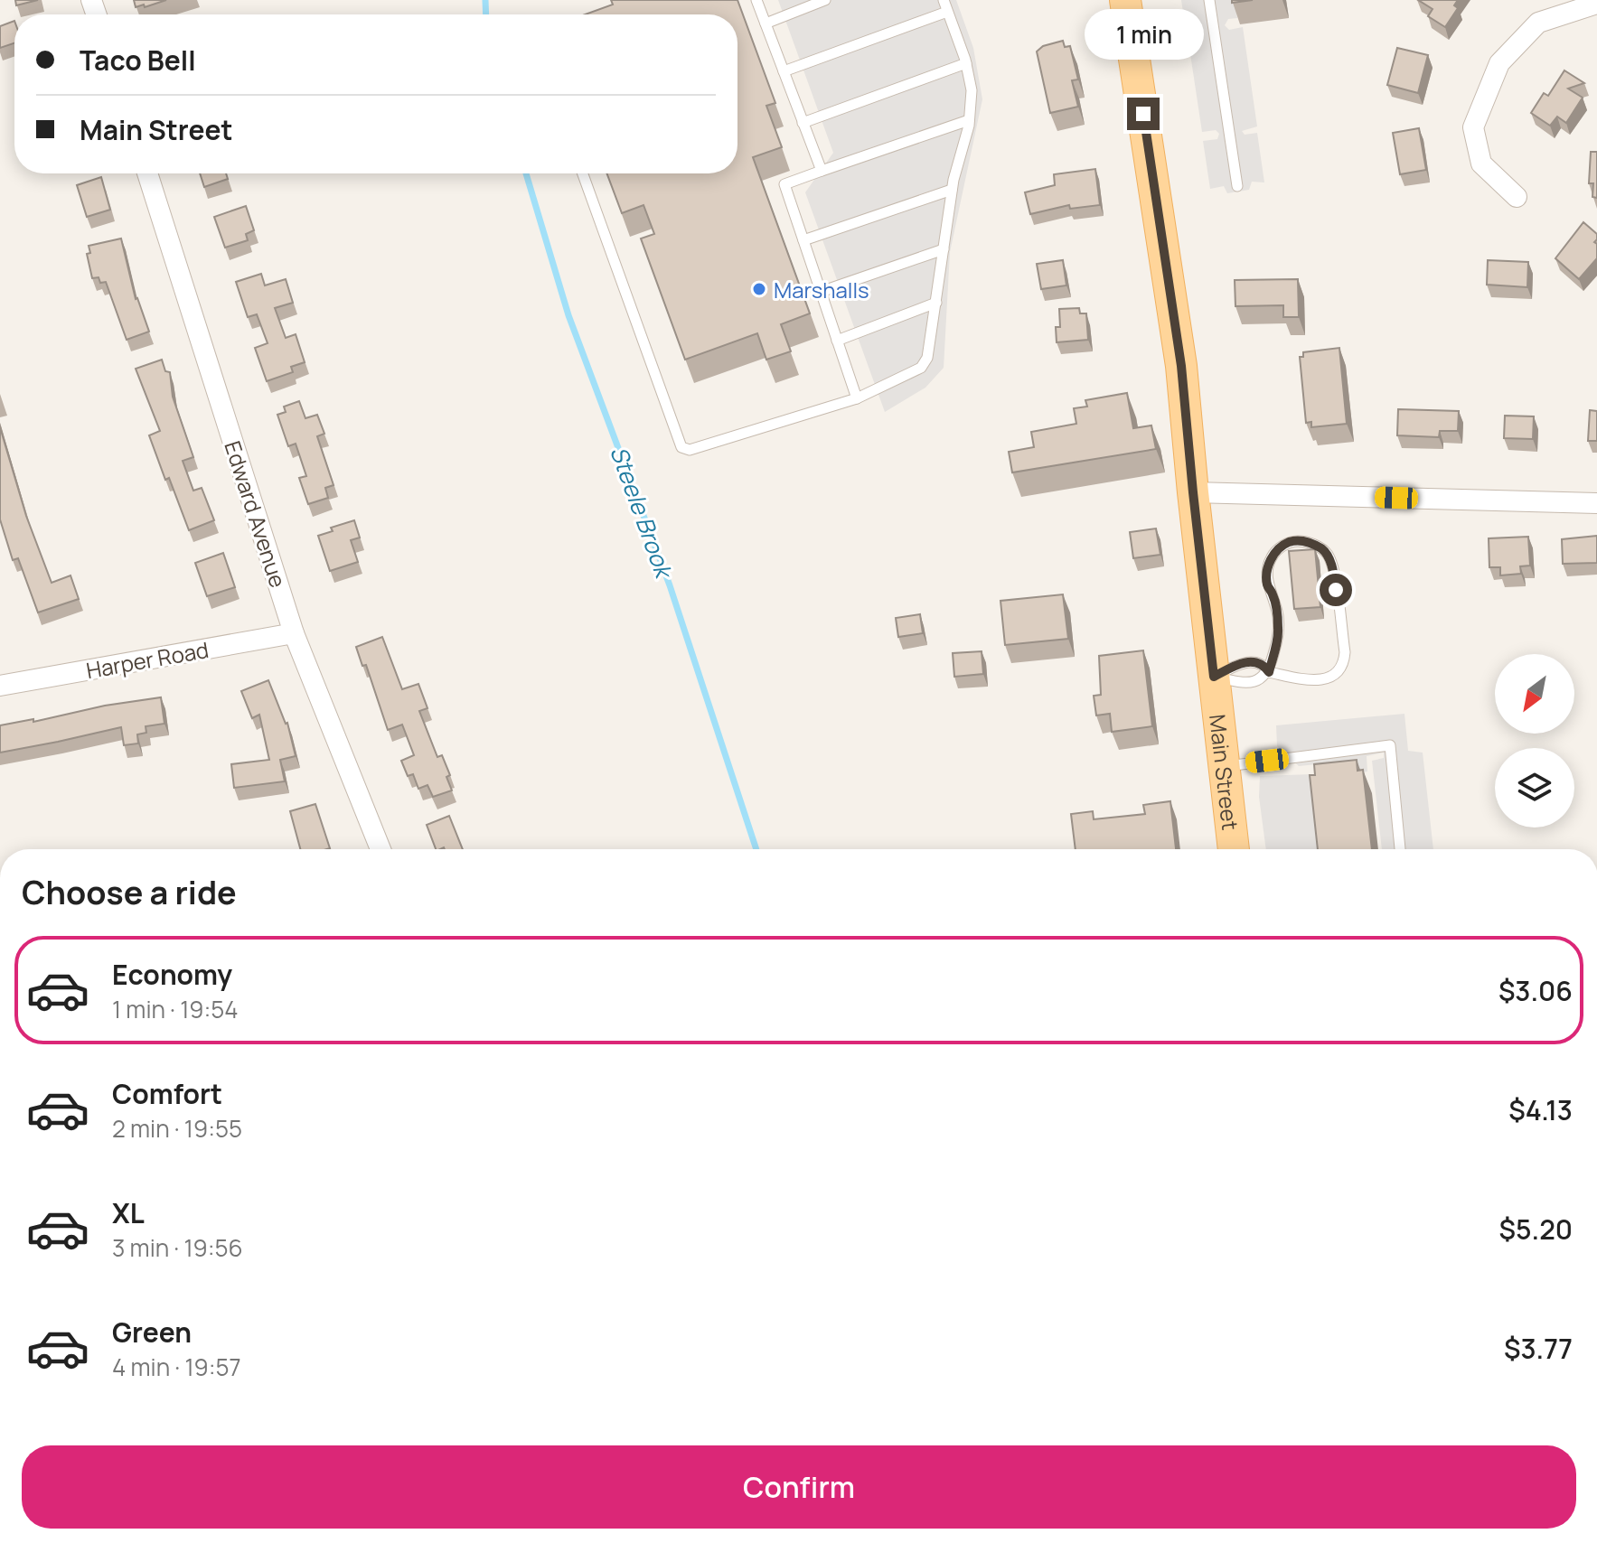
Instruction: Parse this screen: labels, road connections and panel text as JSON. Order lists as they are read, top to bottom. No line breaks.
{"streets":{"main road":["Main Street"],"street":["Edward Avenue","Harper Road"]},"crossings":[["Edward Avenue","Harper Road"]],"water":["Steele Brook"],"places":["Marshalls"],"north":"bottom left","page":{"bubble":"1 min","banner":["Taco Bell","Main Street"],"heading":"Choose a ride","list":[{"name":"Economy","note":"1 min · 19:54","value":"$3.06"},{"name":"Comfort","note":"2 min · 19:55","value":"$4.13"},{"name":"XL","note":"3 min · 19:56","value":"$5.20"},{"name":"Green","note":"4 min · 19:57","value":"$3.77"}],"buttons":"Confirm"}}
